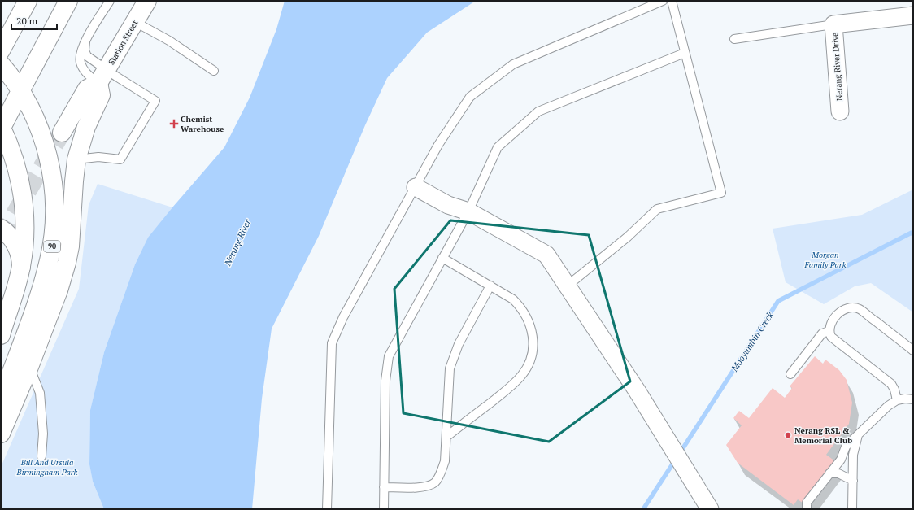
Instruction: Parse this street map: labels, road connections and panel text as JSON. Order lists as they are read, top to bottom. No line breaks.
{"streets":{"main road":["Station Street","90"],"street":["Nerang River Drive"]},"water":["Nerang River","Mooyumbin Creek"],"parks":["Morgan Family Park","Bill And Ursula Birmingham Park"],"places":{"health":["Chemist Warehouse"],"other":["Nerang RSL & Memorial Club"]},"scale_bar":"20 m"}
